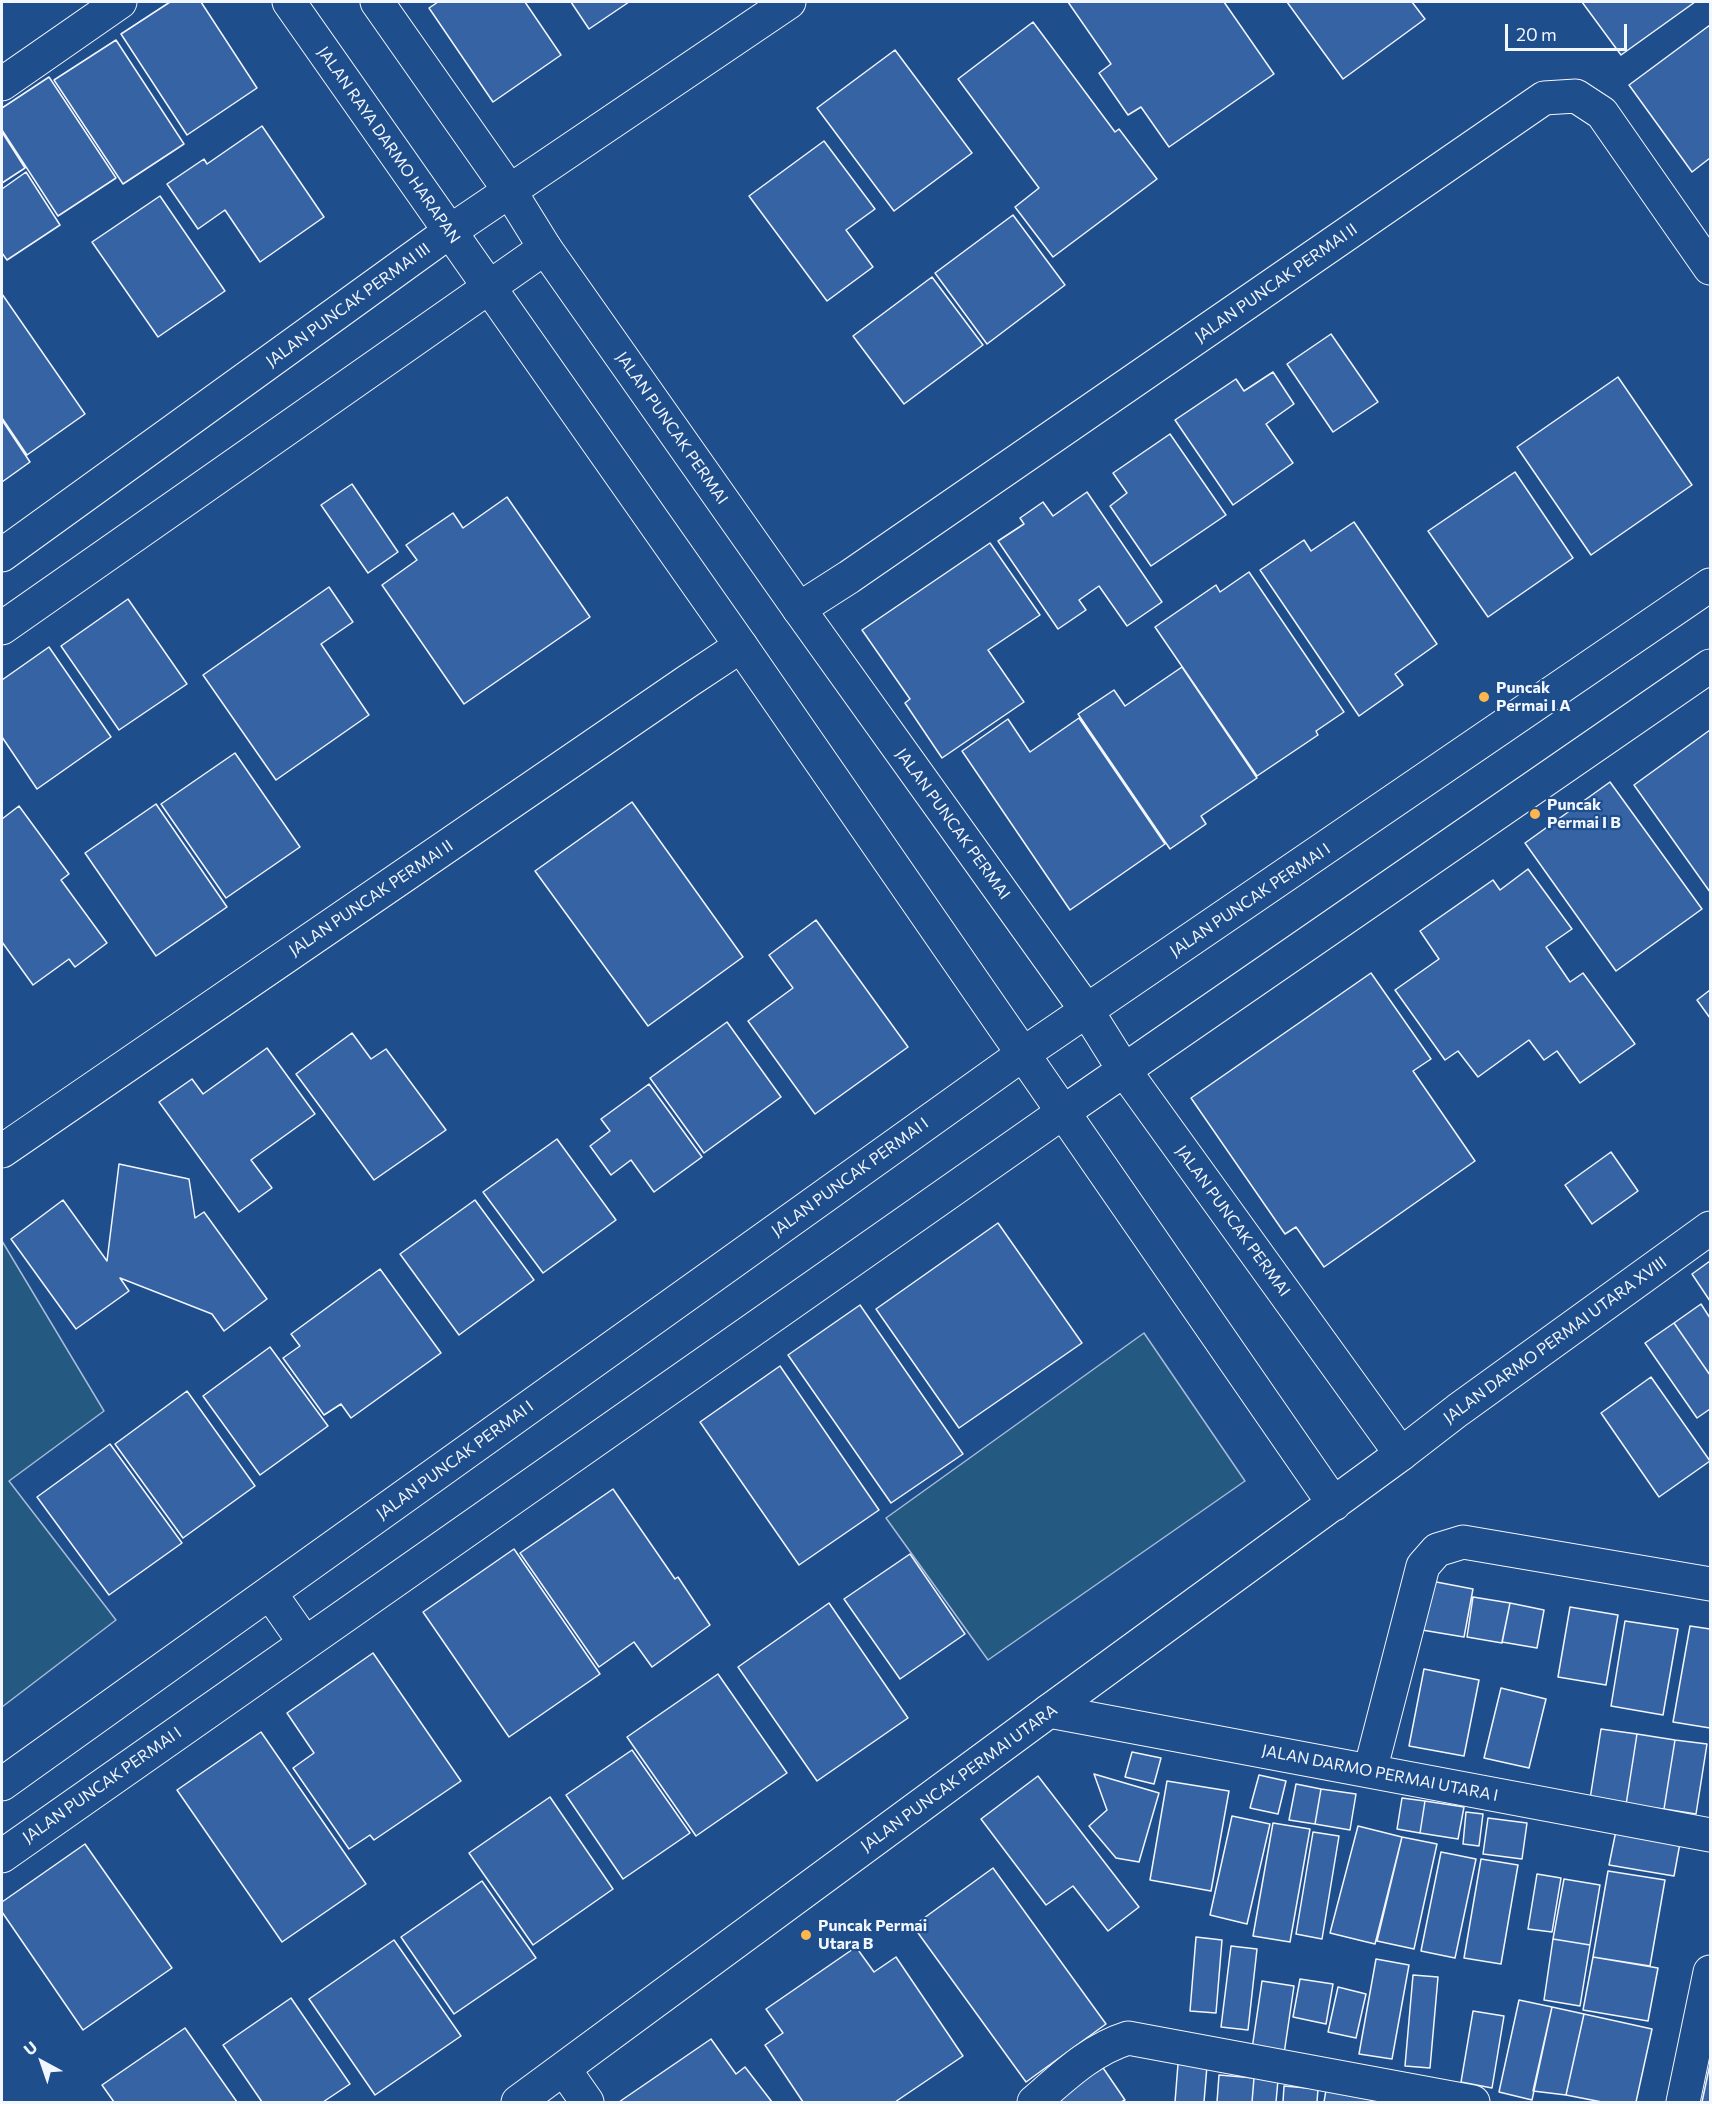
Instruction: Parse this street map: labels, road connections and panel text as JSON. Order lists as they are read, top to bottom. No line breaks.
{"streets":{"street":["JALAN RAYA DARMO HARAPAN","JALAN PUNCAK PERMAI II","JALAN PUNCAK PERMAI III","JALAN PUNCAK PERMAI","JALAN PUNCAK PERMAI I","JALAN DARMO PERMAI UTARA XVIII","JALAN DARMO PERMAI UTARA I","JALAN PUNCAK PERMAI UTARA"]},"crossings":[["JALAN RAYA DARMO HARAPAN","JALAN PUNCAK PERMAI III"],["JALAN PUNCAK PERMAI II","JALAN PUNCAK PERMAI"],["JALAN PUNCAK PERMAI III","JALAN PUNCAK PERMAI"],["JALAN PUNCAK PERMAI","JALAN PUNCAK PERMAI I"],["JALAN PUNCAK PERMAI","JALAN DARMO PERMAI UTARA XVIII"],["JALAN PUNCAK PERMAI","JALAN PUNCAK PERMAI UTARA"],["JALAN DARMO PERMAI UTARA XVIII","JALAN PUNCAK PERMAI UTARA"],["JALAN DARMO PERMAI UTARA I","JALAN PUNCAK PERMAI UTARA"]],"places":["Puncak Permai I A","Puncak Permai I B","Puncak Permai Utara B"],"scale_bar":"20 m","north":"top left"}
